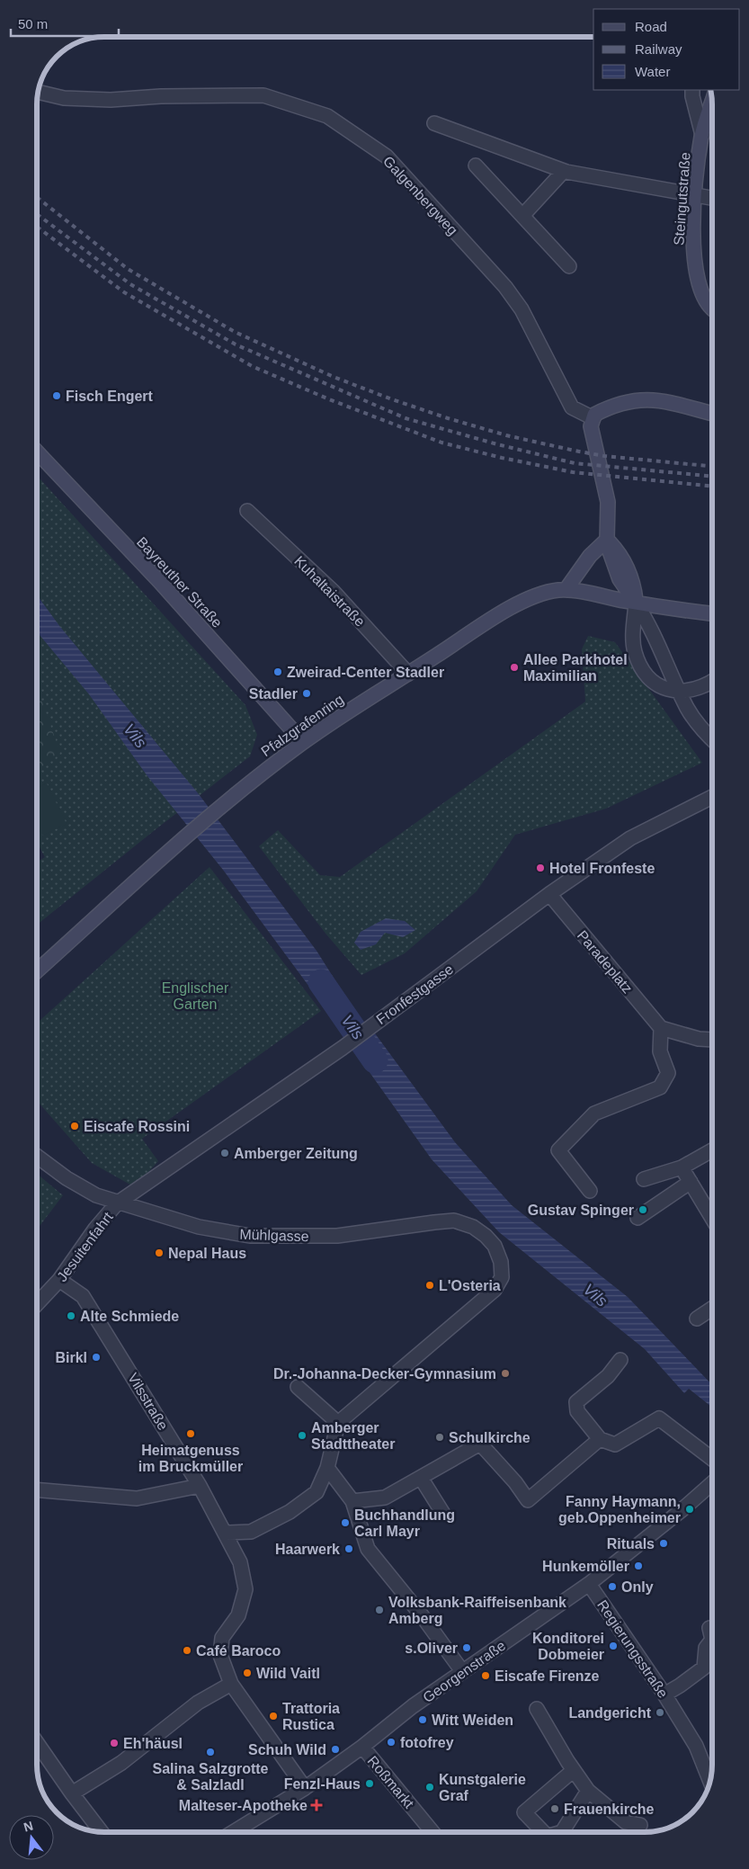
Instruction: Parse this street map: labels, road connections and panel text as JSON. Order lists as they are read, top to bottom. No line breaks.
{"streets":{"street":["Galgenbergweg","Steingutstraße","Bayreuther Straße","Kuhaltaistraße","Pfalzgrafenring","Paradeplatz","Fronfestgasse","Mühlgasse","Jesuitenfahrt","Vilsstraße","Regierungsstraße","Georgenstraße","Roßmarkt"]},"crossings":[["Bayreuther Straße","Pfalzgrafenring"],["Kuhaltaistraße","Pfalzgrafenring"],["Paradeplatz","Fronfestgasse"],["Fronfestgasse","Mühlgasse"],["Fronfestgasse","Jesuitenfahrt"],["Mühlgasse","Jesuitenfahrt"],["Jesuitenfahrt","Vilsstraße"],["Vilsstraße","Georgenstraße"],["Regierungsstraße","Georgenstraße"],["Georgenstraße","Roßmarkt"]],"water":["Vils"],"parks":["Englischer Garten"],"places":{"other":["Fisch Engert","Allee Parkhotel Maximilian","Zweirad-Center Stadler","Stadler","Hotel Fronfeste","Eiscafe Rossini","Amberger Zeitung","Gustav Spinger","Nepal Haus","L'Osteria","Alte Schmiede","Birkl","Dr.-Johanna-Decker-Gymnasium","Heimatgenuss im Bruckmüller","Amberger Stadttheater","Schulkirche","Fanny Haymann, geb.Oppenheimer","Buchhandlung Carl Mayr","Rituals","Haarwerk","Hunkemöller","Only","Volksbank-Raiffeisenbank Amberg","Konditorei Dobmeier","s.Oliver","Café Baroco","Wild Vaitl","Eiscafe Firenze","Landgericht","Trattoria Rustica","Witt Weiden","fotofrey","Eh'häusl","Schuh Wild","Salina Salzgrotte & Salzladl","Fenzl-Haus","Kunstgalerie Graf","Frauenkirche"],"health":["Malteser-Apotheke"]},"legend":["Road","Railway","Water"],"scale_bar":"50 m","north":"top"}
